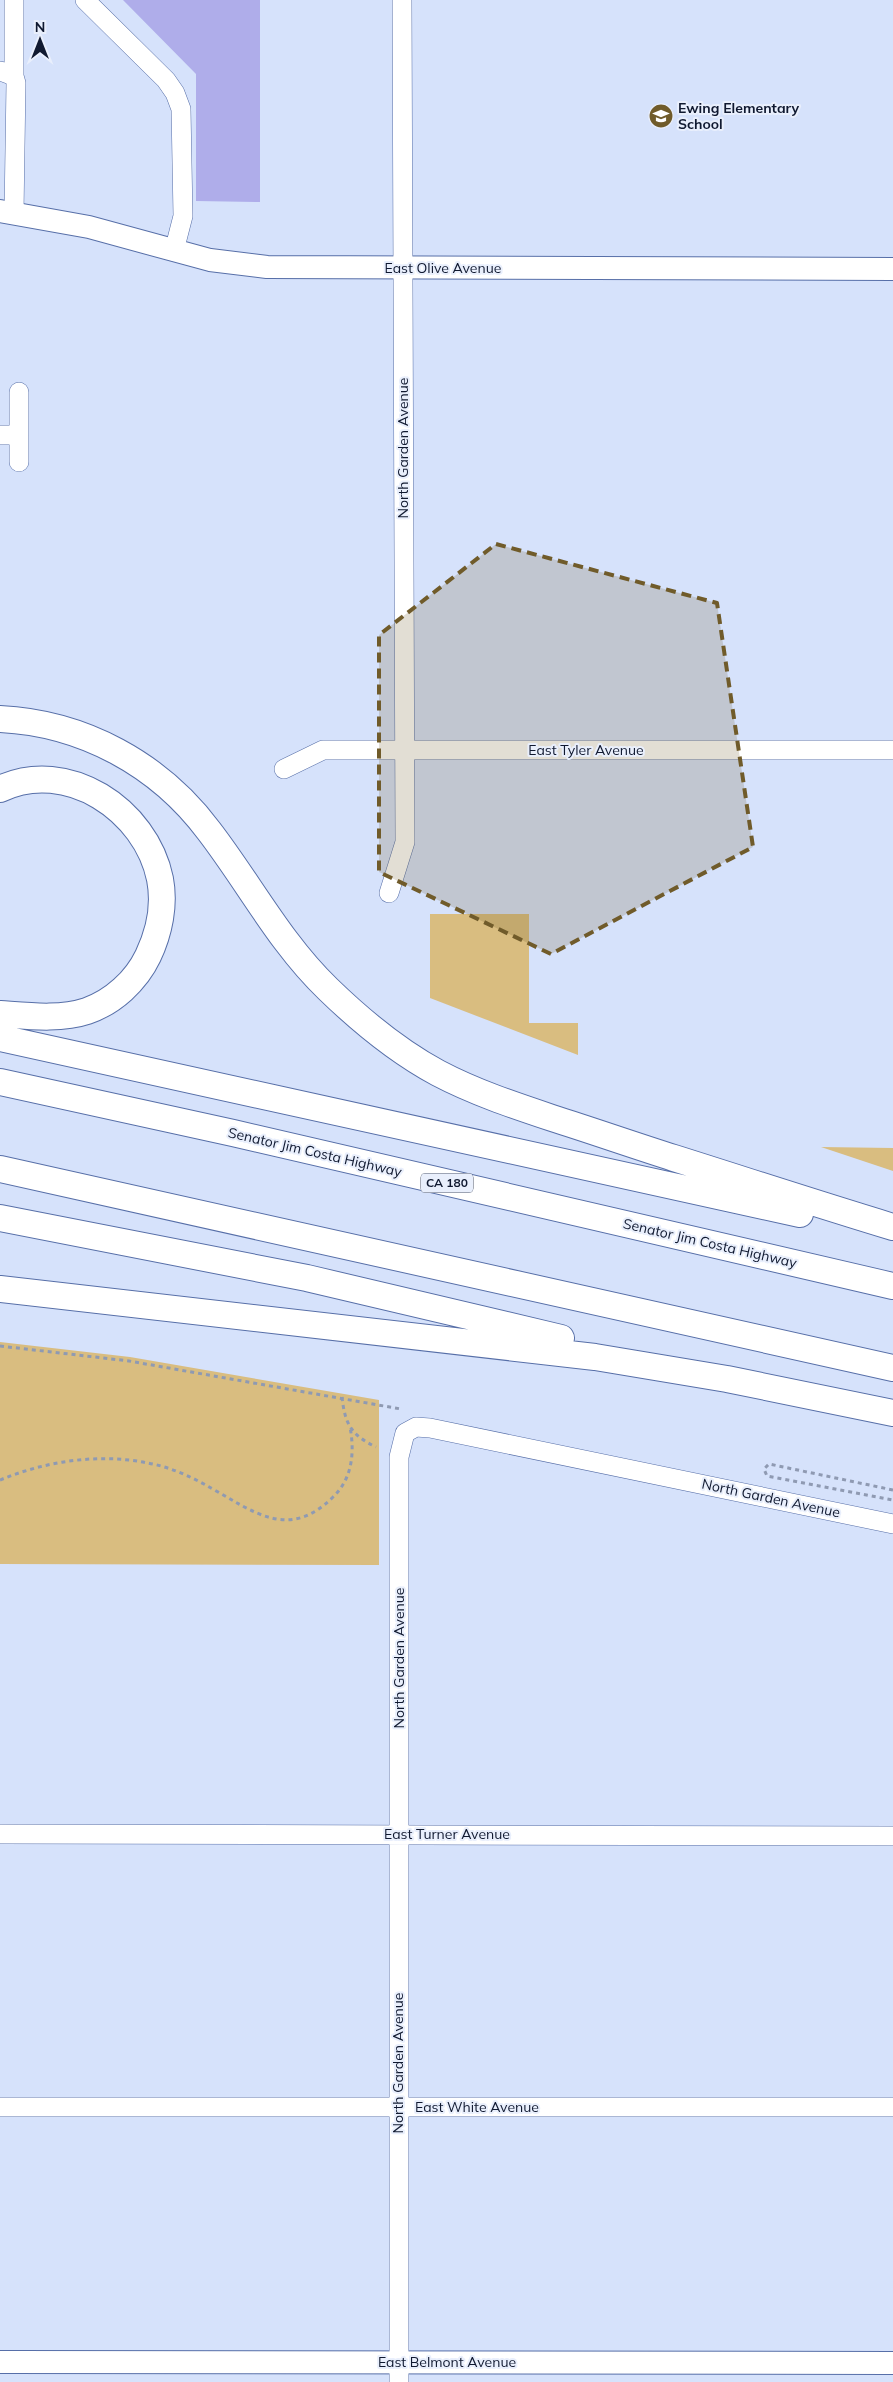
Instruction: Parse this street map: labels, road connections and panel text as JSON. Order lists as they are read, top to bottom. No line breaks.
{"streets":{"highway":["Senator Jim Costa Highway","CA 180"],"main road":["East Olive Avenue","East Belmont Avenue"],"street":["North Garden Avenue","East Tyler Avenue","East Turner Avenue","East White Avenue"]},"crossings":[["East Olive Avenue","North Garden Avenue"],["North Garden Avenue","East Tyler Avenue"],["North Garden Avenue","East Turner Avenue"],["North Garden Avenue","East White Avenue"],["North Garden Avenue","East Belmont Avenue"]],"places":{"school or university":["Ewing Elementary School"]},"north":"top"}
